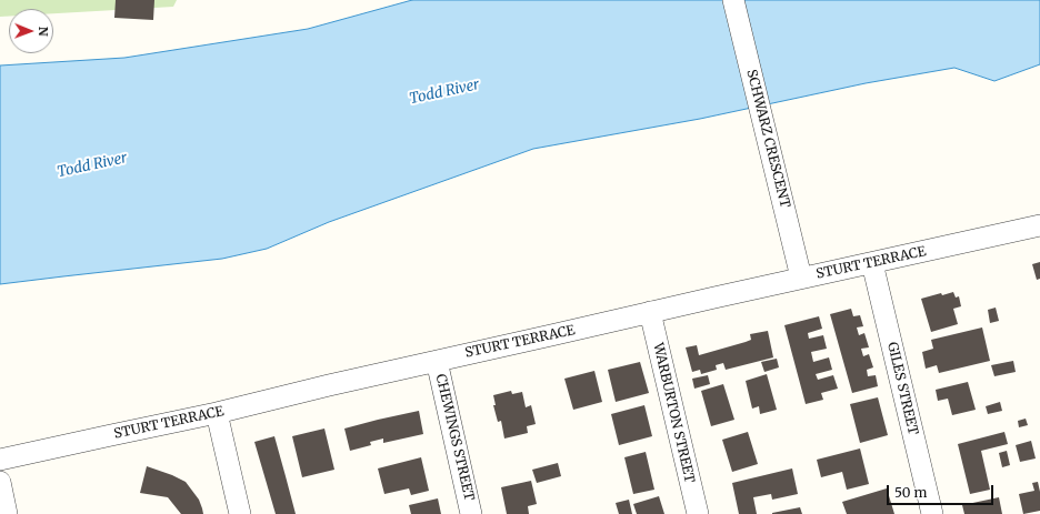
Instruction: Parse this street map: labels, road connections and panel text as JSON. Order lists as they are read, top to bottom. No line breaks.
{"streets":{"street":["SCHWARZ CRESCENT","STURT TERRACE","GILES STREET","WARBURTON STREET","CHEWINGS STREET"]},"crossings":[["SCHWARZ CRESCENT","STURT TERRACE"],["STURT TERRACE","GILES STREET"],["STURT TERRACE","WARBURTON STREET"],["STURT TERRACE","CHEWINGS STREET"]],"water":["Todd River"],"scale_bar":"50 m","north":"right"}
